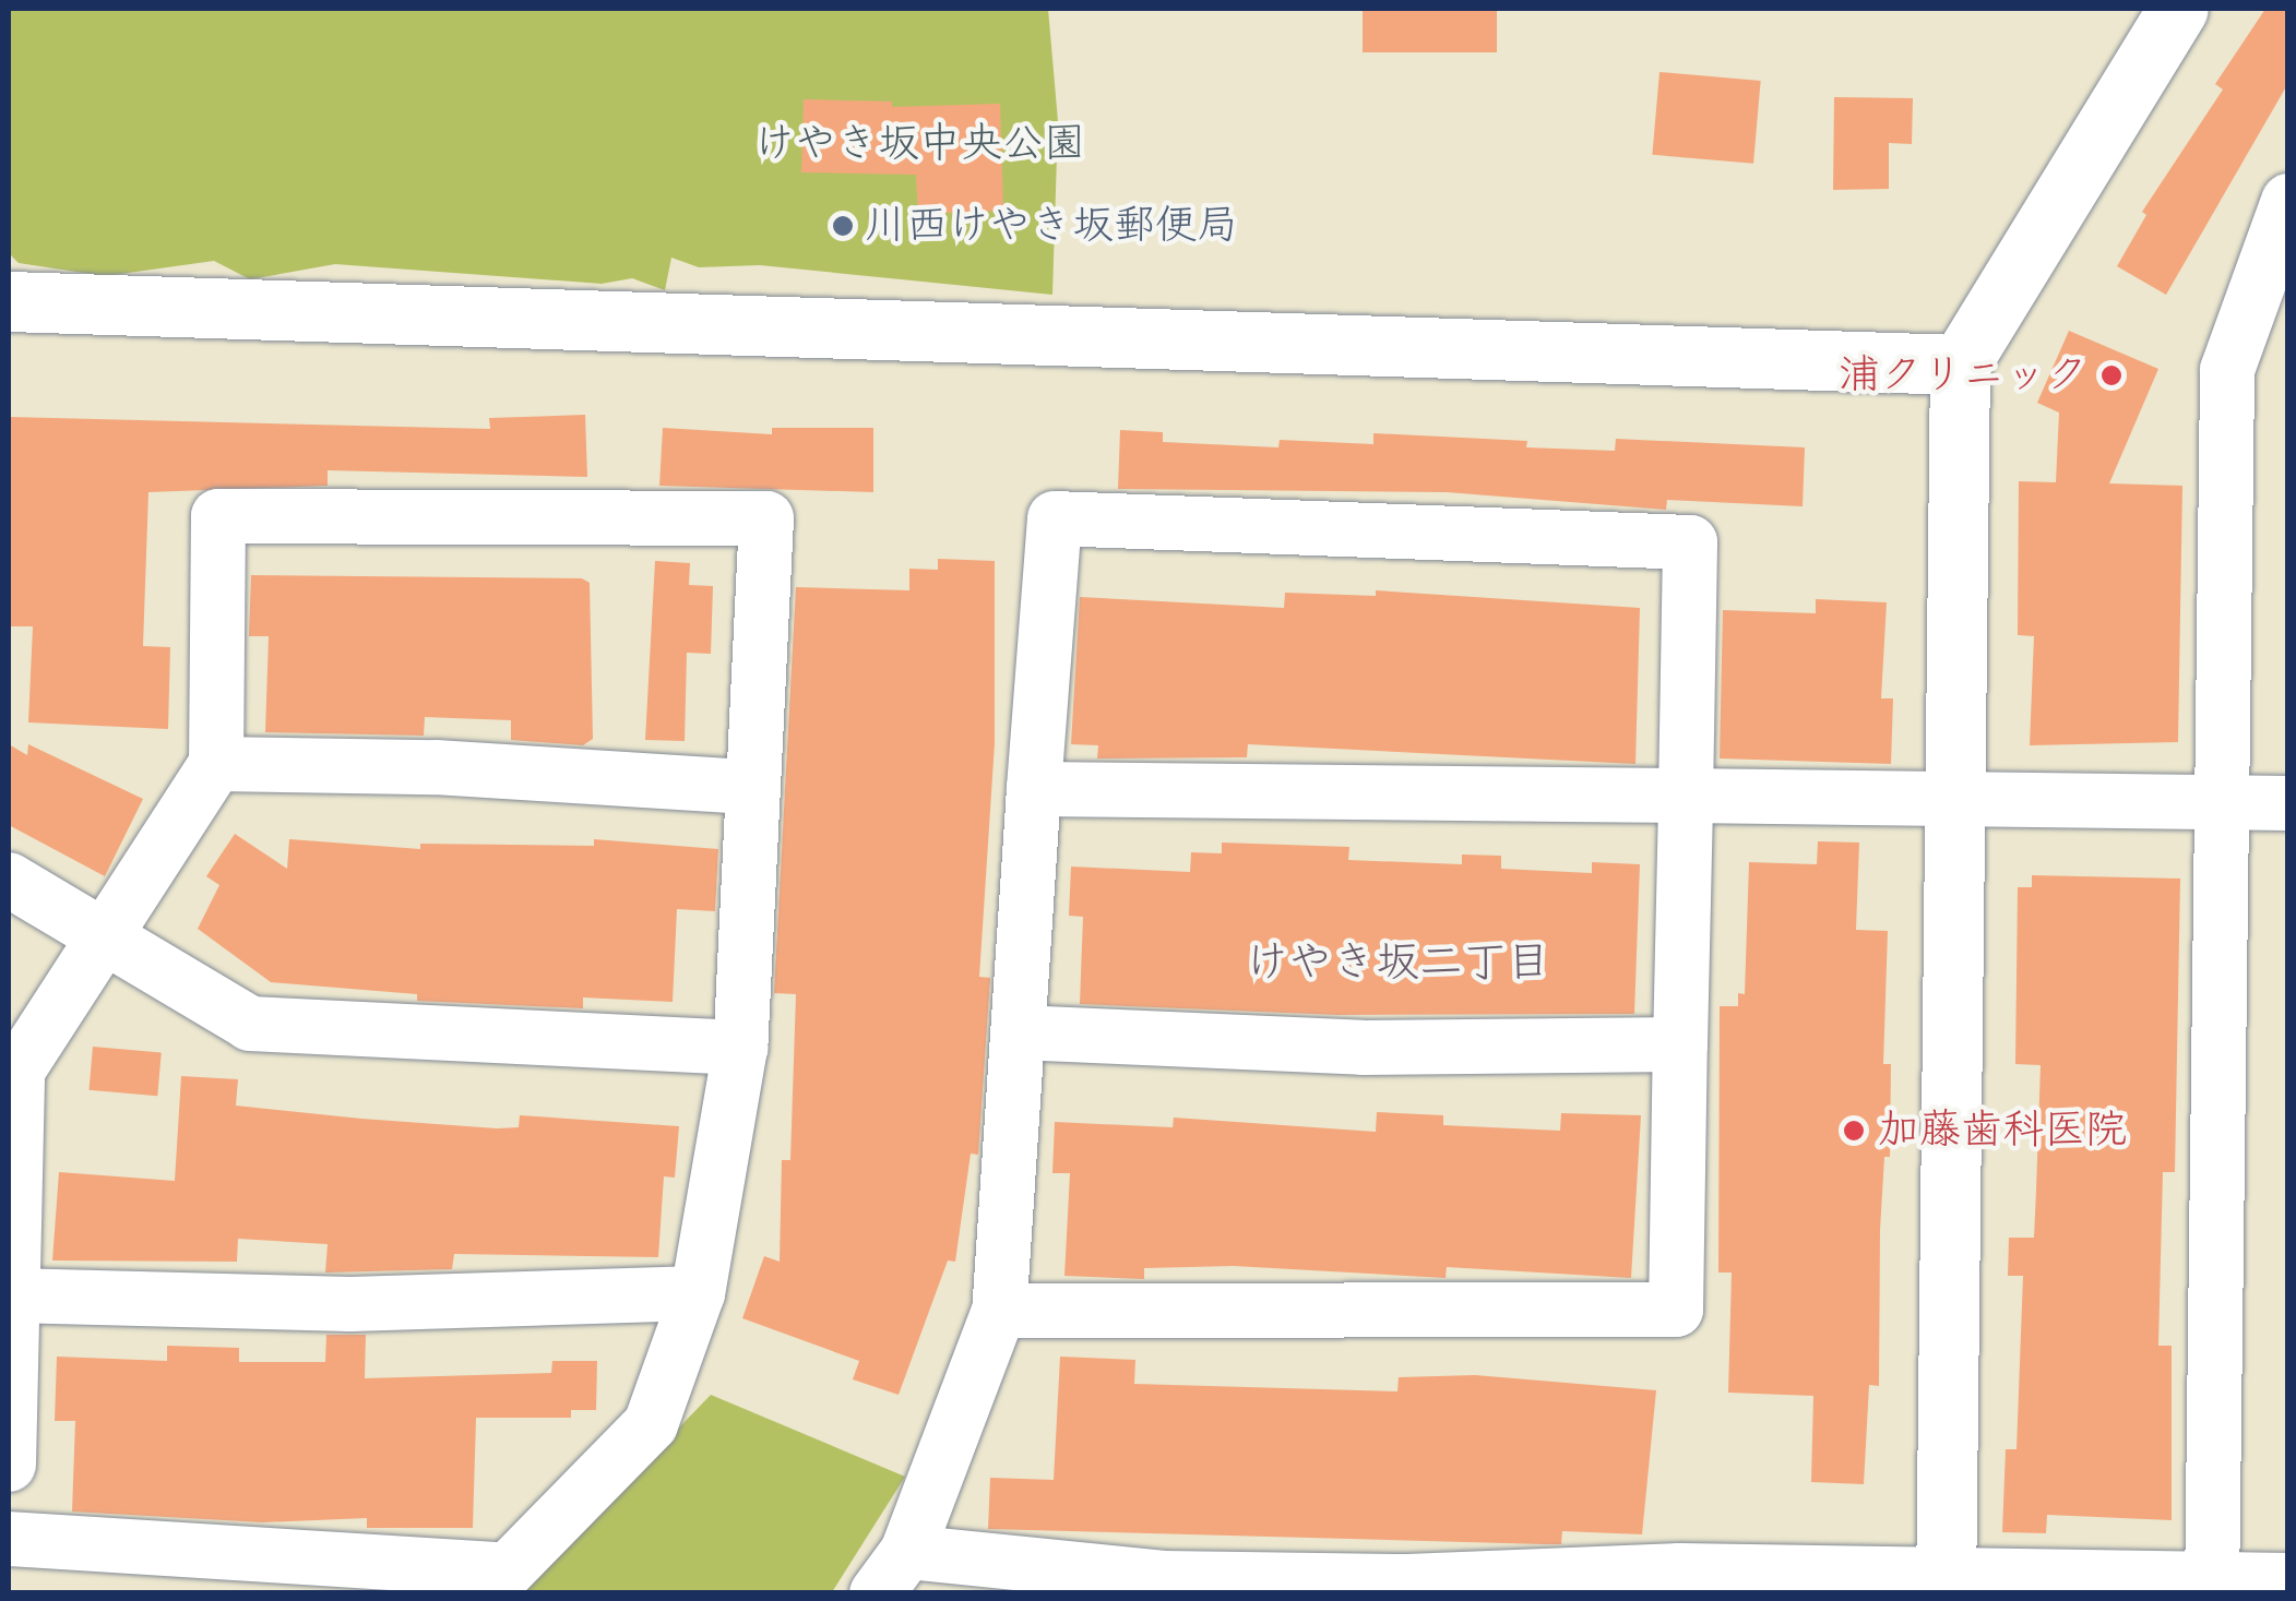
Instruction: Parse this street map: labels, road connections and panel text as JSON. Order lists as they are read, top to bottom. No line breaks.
{"districts":["けやき坂二丁目"],"parks":["けやき坂中央公園"],"places":["川西けやき坂郵便局","浦クリニック","加藤歯科医院"]}
